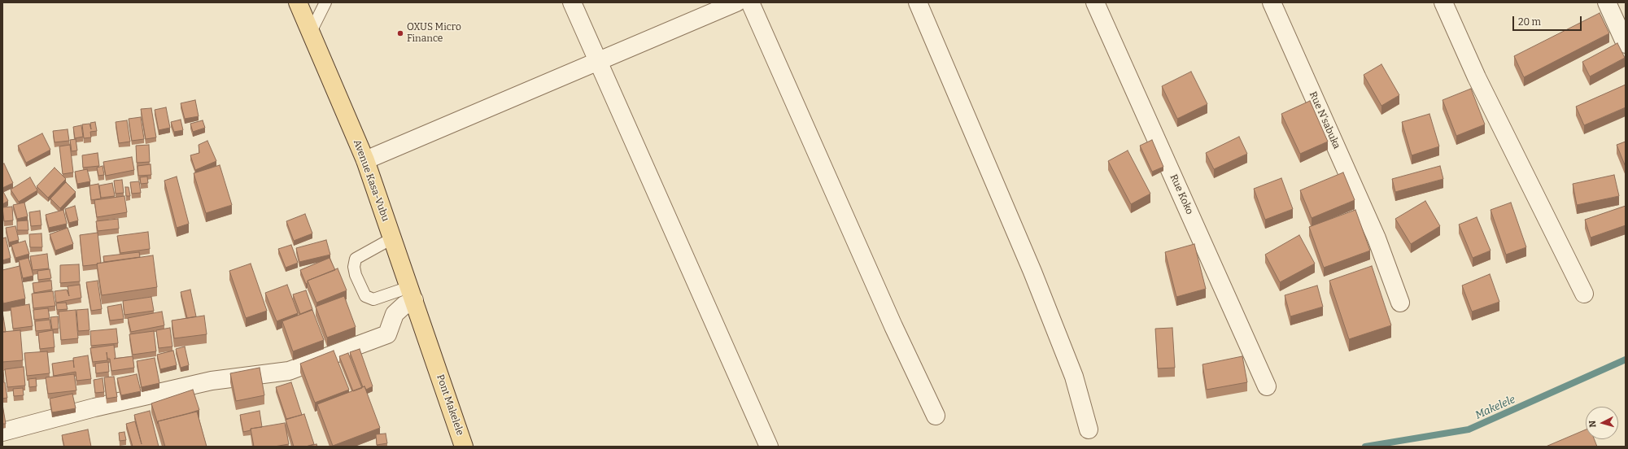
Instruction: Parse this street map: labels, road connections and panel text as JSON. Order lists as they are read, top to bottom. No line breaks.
{"streets":{"main road":["Avenue Kasa-Vubu","Pont Makelele"],"street":["Rue N'sabuka","Rue Koko"]},"crossings":[["Avenue Kasa-Vubu","Pont Makelele"]],"water":["Makelele"],"places":["OXUS Micro Finance"],"scale_bar":"20 m","north":"left"}
